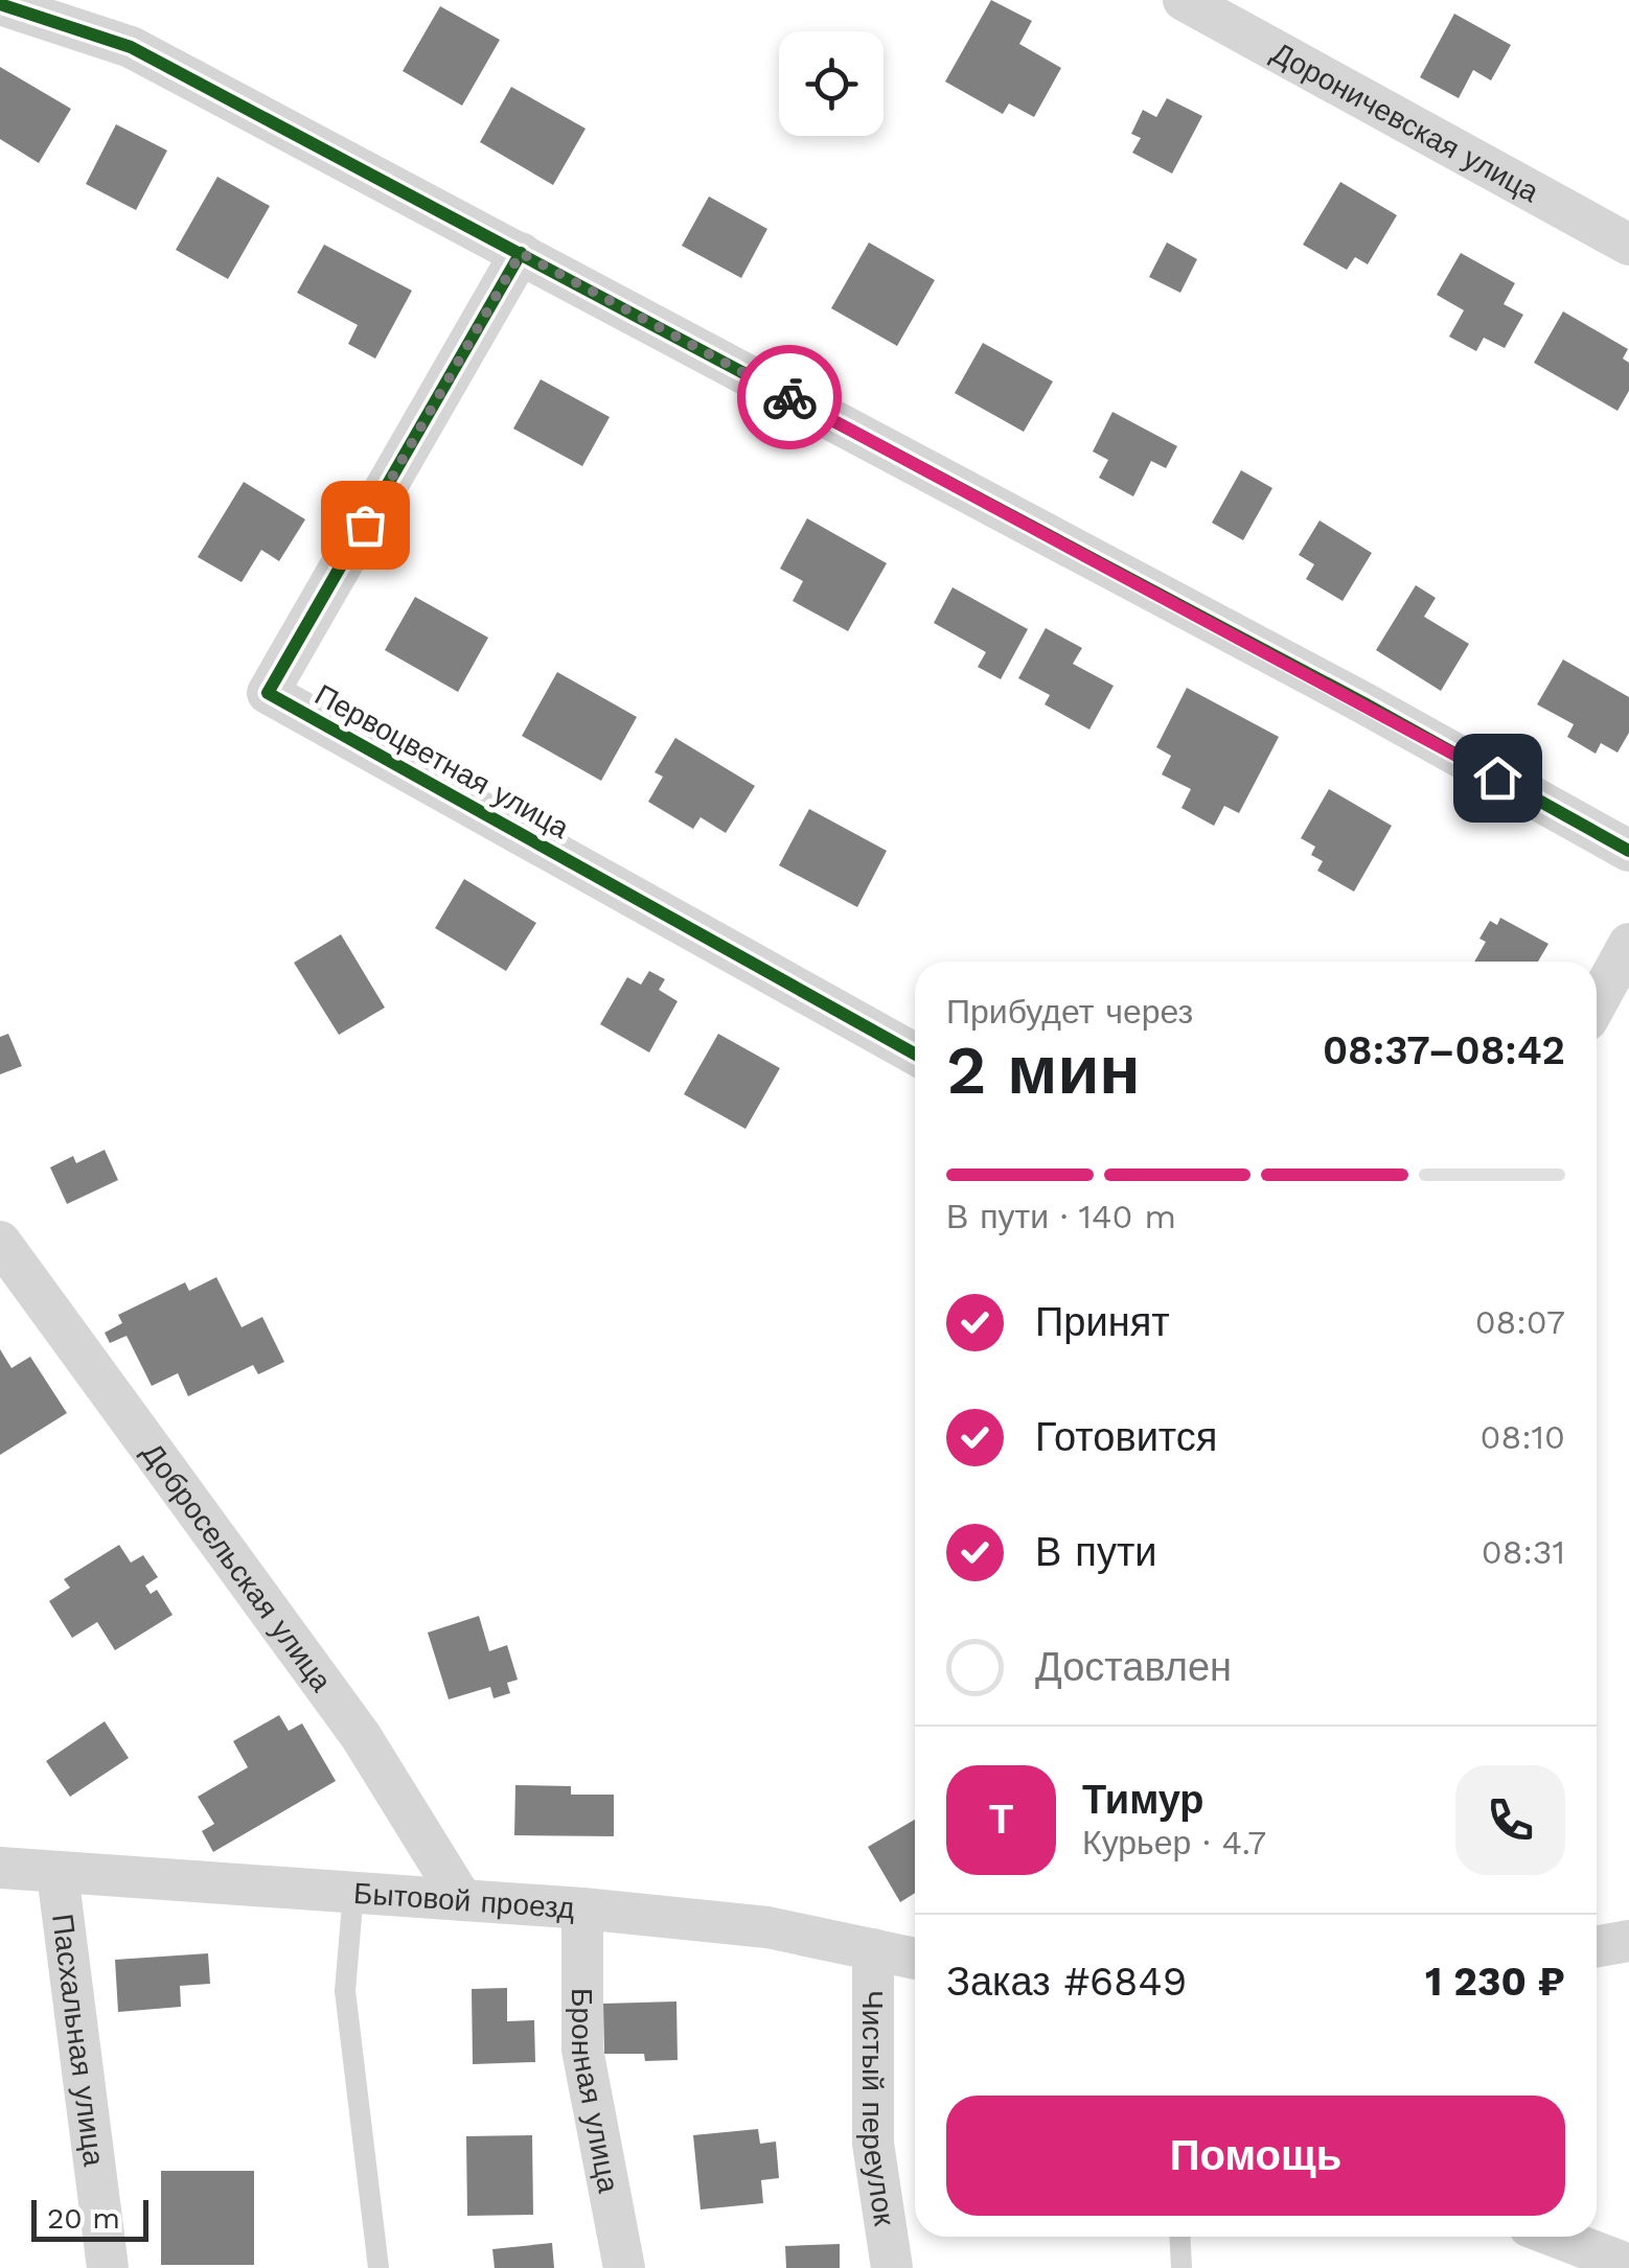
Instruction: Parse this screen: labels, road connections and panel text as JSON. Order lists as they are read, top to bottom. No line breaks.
{"streets":{"street":["Дороничевская улица","Первоцветная улица","Добросельская улица","Бытовой проезд","Пасхальная улица","Бронная улица","Чистый переулок"]},"crossings":[["Добросельская улица","Бытовой проезд"],["Бытовой проезд","Пасхальная улица"],["Бытовой проезд","Бронная улица"],["Бытовой проезд","Чистый переулок"]],"scale_bar":"20 m","page":{"heading":["2 мин","Прибудет через","08:37–08:42"],"panel":["Тимур","Курьер · 4.7","Заказ #6849","1 230 ₽"],"bar":"В пути · 140 m","list":[["Принят","08:07"],["Готовится","08:10"],["В пути","08:31"],"Доставлен"],"round":"Т","buttons":"Помощь","scale":"20 m"}}
